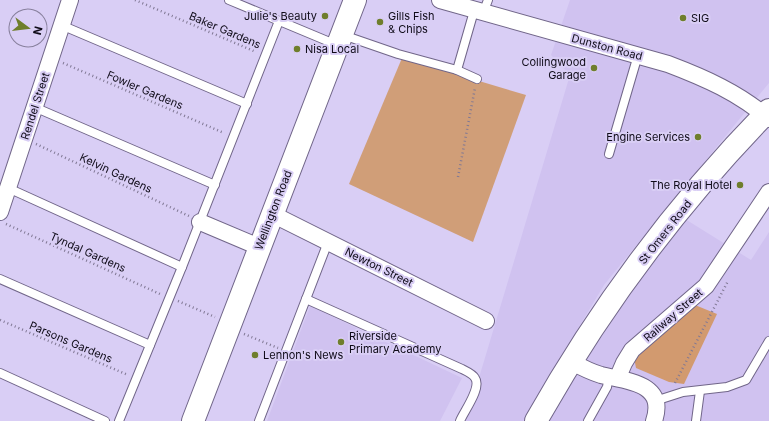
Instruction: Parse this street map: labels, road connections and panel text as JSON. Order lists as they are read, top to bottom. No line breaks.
{"streets":{"street":["Dunston Road","Rendel Street","Wellington Road","St Omers Road","Newton Street","Railway Street"],"path":["Baker Gardens","Fowler Gardens","Kelvin Gardens","Tyndal Gardens","Parsons Gardens"]},"crossings":[["Dunston Road","St Omers Road"],["Fowler Gardens","Rendel Street"],["Rendel Street","Kelvin Gardens"],["Wellington Road","Newton Street"]],"places":["Julie's Beauty","SIG","Gills Fish & Chips","Nisa Local","Collingwood Garage","Engine Services","The Royal Hotel","Riverside Primary Academy","Lennon's News"],"north":"right"}
